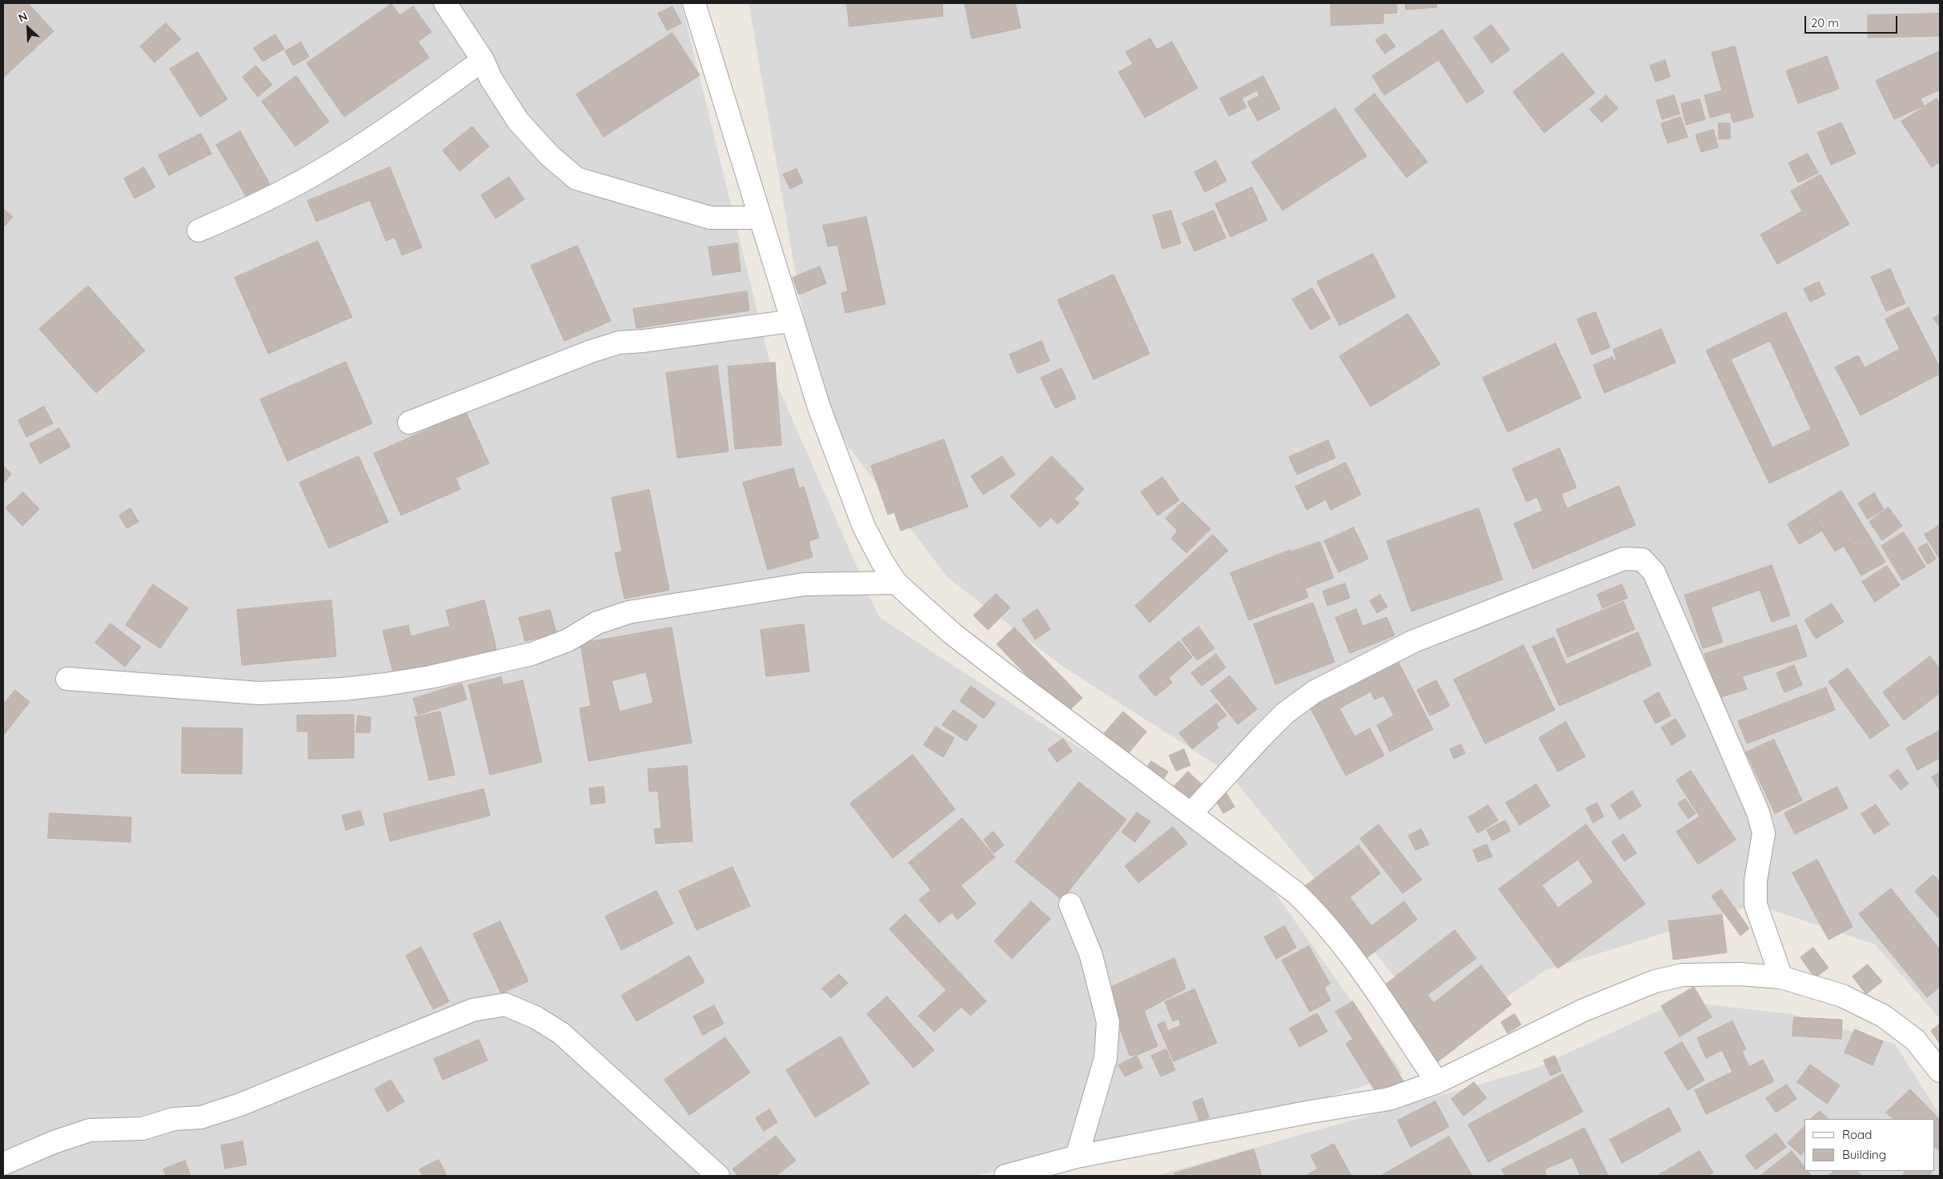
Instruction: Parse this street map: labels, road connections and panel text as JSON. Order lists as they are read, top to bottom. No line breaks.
{"legend":["Road","Building"],"scale_bar":"20 m","north":"top left"}
